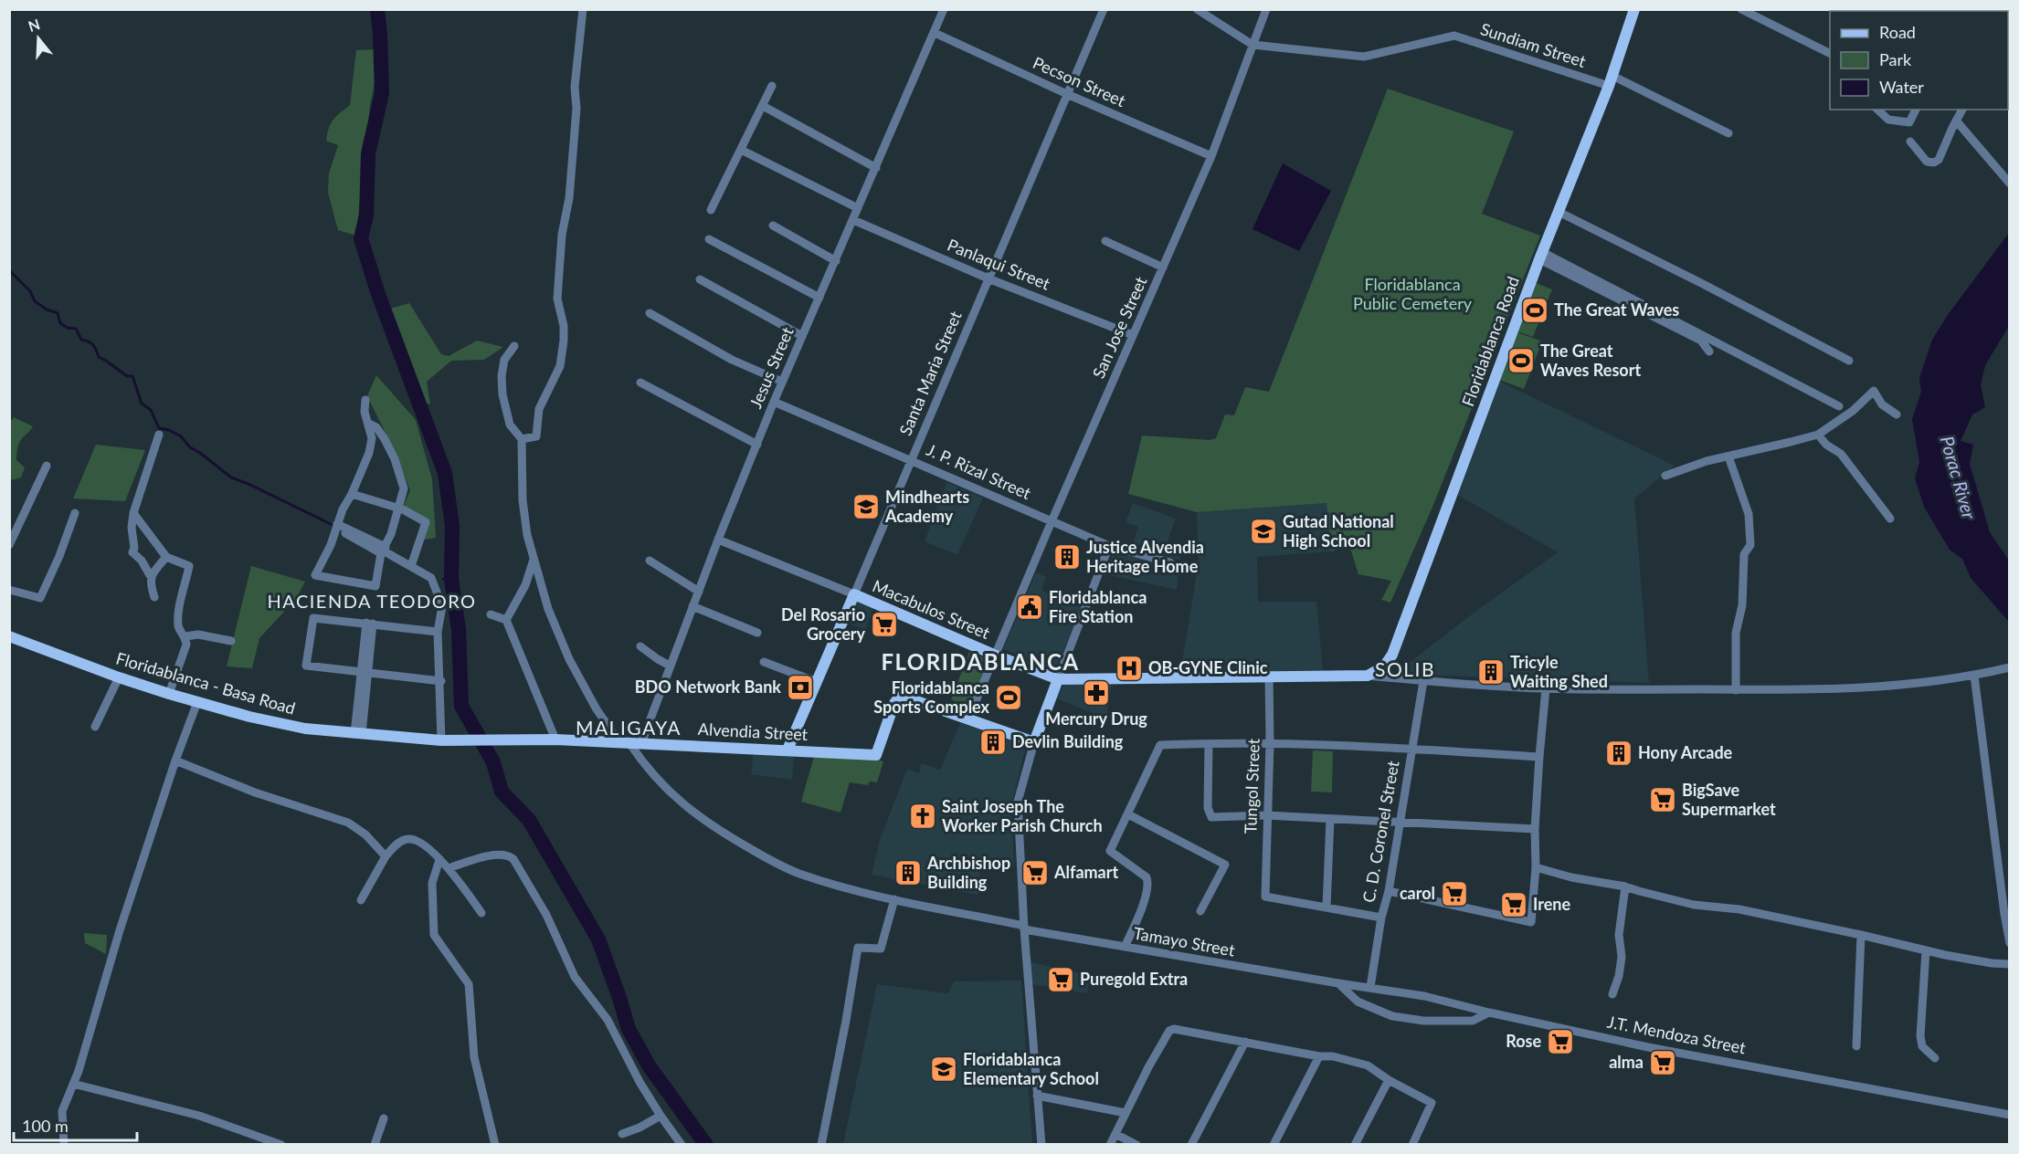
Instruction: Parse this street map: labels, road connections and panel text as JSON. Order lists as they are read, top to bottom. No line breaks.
{"streets":{"main road":["Floridablanca Road","Santa Maria Street","Macabulos Street","Floridablanca - Basa Road","Alvendia Street"],"street":["Sundiam Street","Pecson Street","Panlaqui Street","San Jose Street","Jesus Street","J. P. Rizal Street","Tungol Street","C. D. Coronel Street","Tamayo Street","J.T. Mendoza Street"]},"crossings":[["Sundiam Street","San Jose Street"],["Sundiam Street","Floridablanca Road"],["Pecson Street","San Jose Street"],["Pecson Street","Jesus Street"],["Pecson Street","Santa Maria Street"],["Panlaqui Street","San Jose Street"],["Panlaqui Street","Jesus Street"],["Panlaqui Street","Santa Maria Street"],["San Jose Street","J. P. Rizal Street"],["San Jose Street","Macabulos Street"],["San Jose Street","Alvendia Street"],["Floridablanca Road","Macabulos Street"],["Jesus Street","J. P. Rizal Street"],["Jesus Street","Macabulos Street"],["Jesus Street","Alvendia Street"],["Jesus Street","Tamayo Street"],["Santa Maria Street","J. P. Rizal Street"],["Santa Maria Street","Macabulos Street"],["Santa Maria Street","Alvendia Street"],["Macabulos Street","Tungol Street"],["Floridablanca - Basa Road","Alvendia Street"],["Alvendia Street","Tamayo Street"],["C. D. Coronel Street","J.T. Mendoza Street"],["Tamayo Street","J.T. Mendoza Street"]],"districts":["HACIENDA TEODORO","FLORIDABLANCA","SOLIB","MALIGAYA"],"water":["Porac River"],"parks":["Floridablanca Public Cemetery"],"places":{"sports":["The Great Waves","The Great Waves Resort","Floridablanca Sports Complex"],"school or university":["Mindhearts Academy","Gutad National High School","Floridablanca Elementary School"],"building":["Justice Alvendia Heritage Home","Tricyle Waiting Shed","Devlin Building","Hony Arcade","Archbishop Building"],"public building":["Floridablanca Fire Station"],"supermarket":["Del Rosario Grocery","BigSave Supermarket","Alfamart","carol","Irene","Puregold Extra","Rose","alma"],"hospital":["OB-GYNE Clinic"],"bank":["BDO Network Bank"],"pharmacy":["Mercury Drug"],"church":["Saint Joseph The Worker Parish Church"]},"legend":["Road","Park","Water"],"scale_bar":"100 m","north":"top"}
